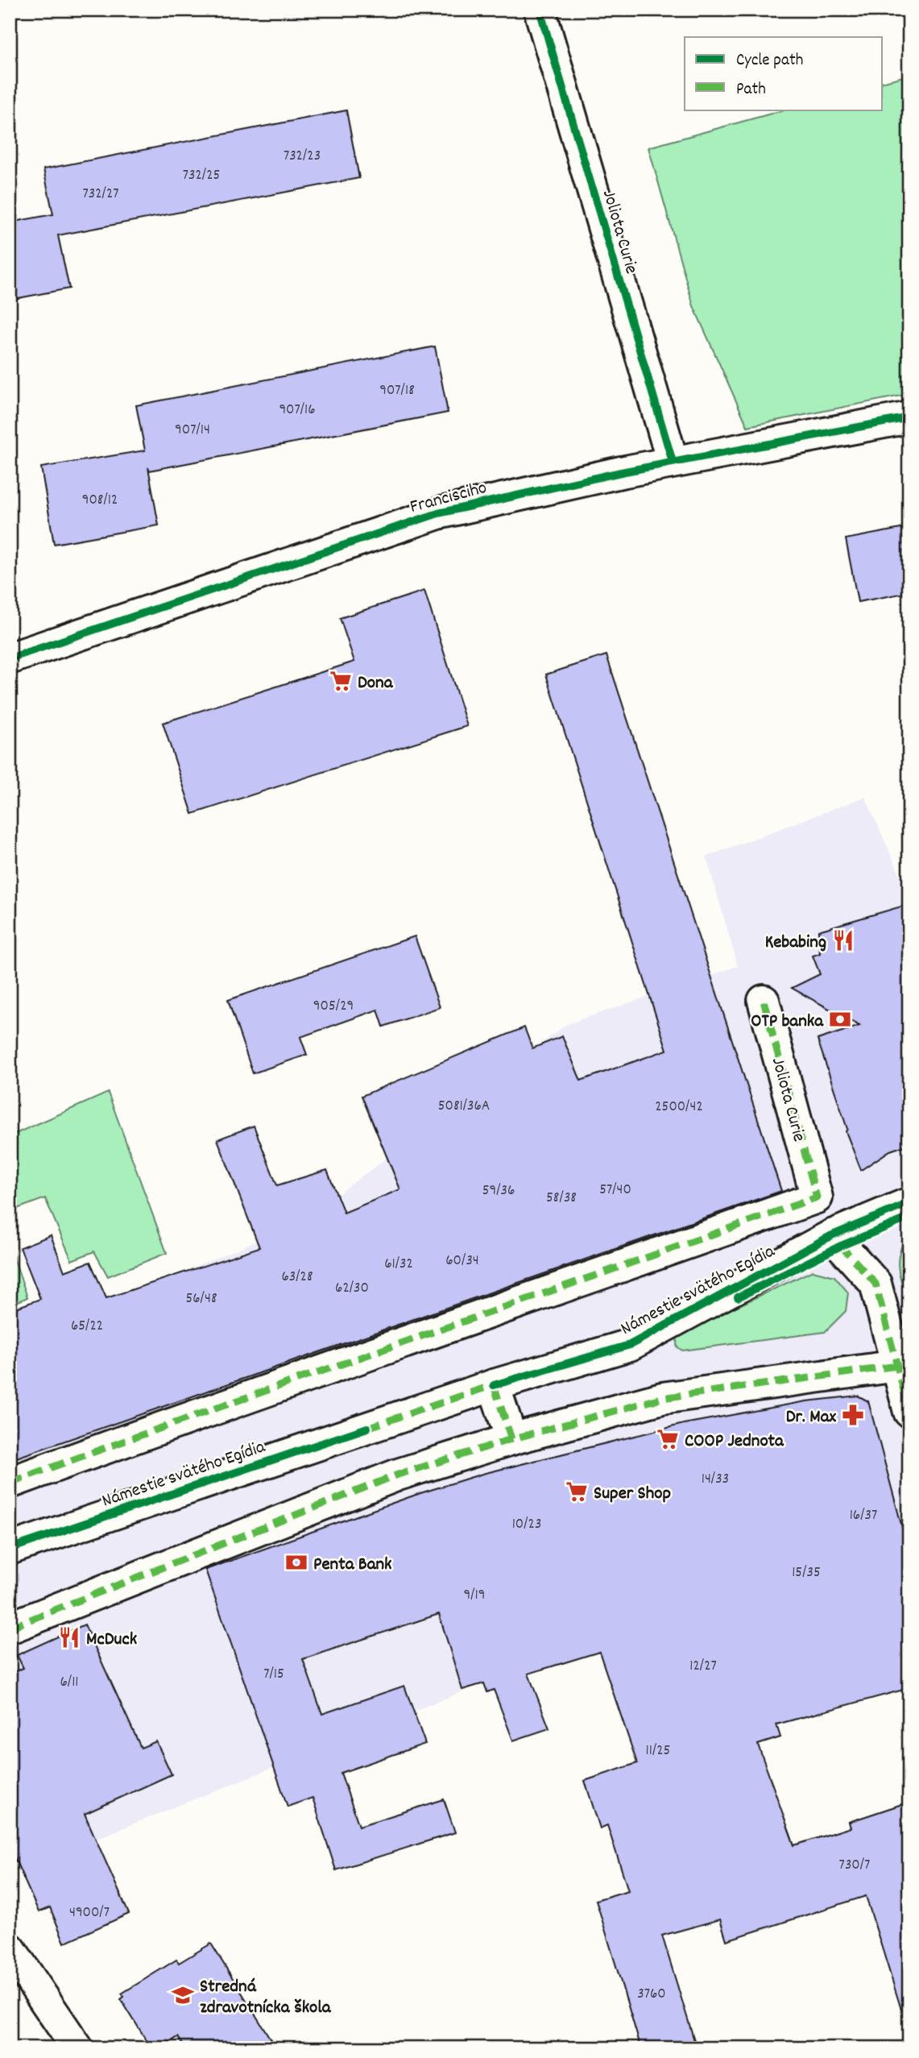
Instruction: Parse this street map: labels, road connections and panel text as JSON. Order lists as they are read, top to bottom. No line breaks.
{"streets":{"street":["Joliota Curie","Francisciho","Námestie svätého Egídia"]},"crossings":[["Joliota Curie","Francisciho"]],"places":{"supermarket":["Dona","COOP Jednota","Super Shop"],"restaurant":["Kebabing","McDuck"],"bank":["OTP banka","Penta Bank"],"pharmacy":["Dr. Max"],"school or university":["Stredná zdravotnícka škola"]},"house_numbers":["732/23","732/25","732/27","907/18","907/16","907/14","908/12","905/29","5081/36A","2500/42","57/40","59/36","58/38","60/34","61/32","63/28","62/30","56/48","65/22","14/33","16/37","10/23","15/35","9/19","12/27","7/15","6/11","11/25","730/7","4900/7","3760"],"legend":["Cycle path","Path"]}
